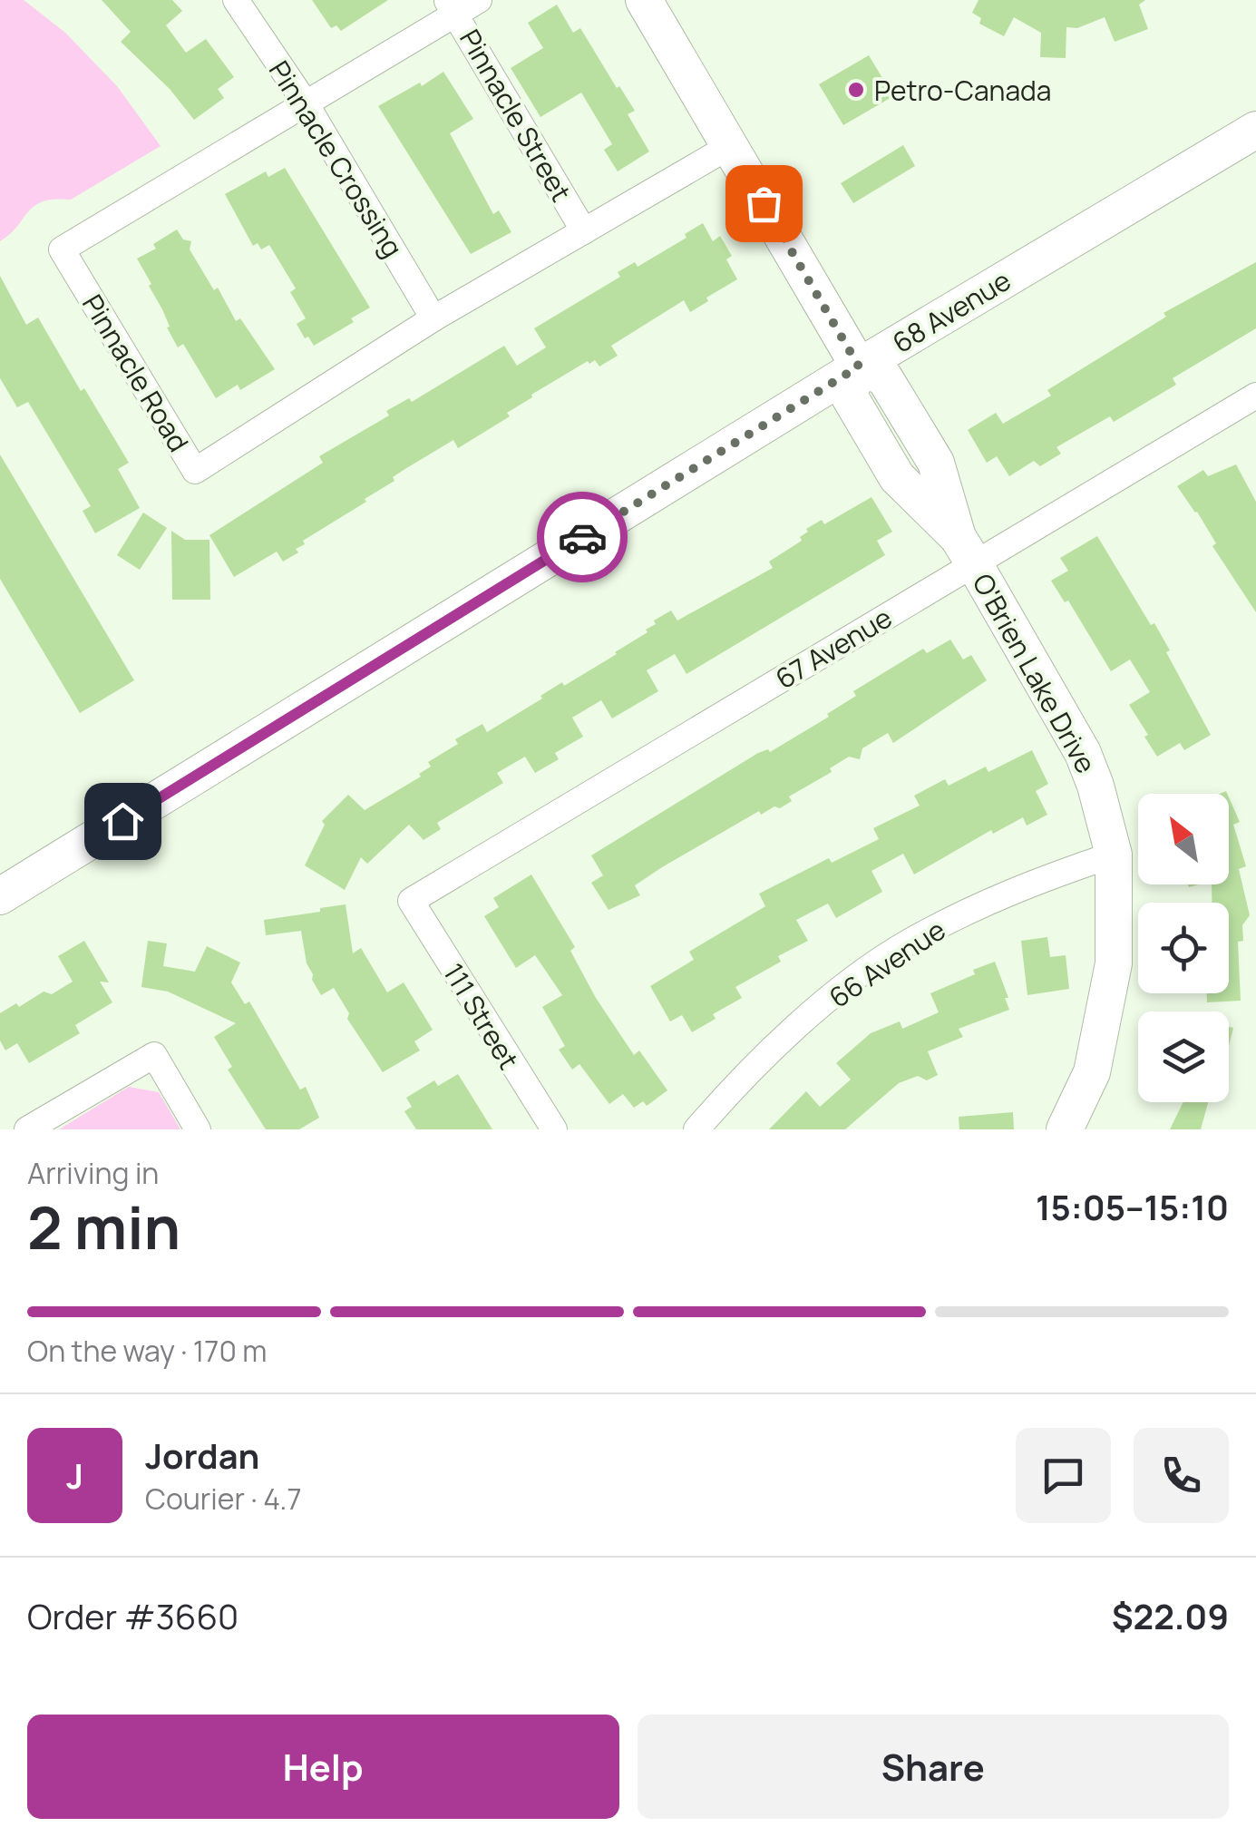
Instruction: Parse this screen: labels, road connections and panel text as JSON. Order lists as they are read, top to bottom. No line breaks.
{"streets":{"main road":["68 Avenue","O'Brien Lake Drive"],"street":["Pinnacle Street","Pinnacle Crossing","Pinnacle Road","67 Avenue","66 Avenue","111 Street"]},"crossings":[["Pinnacle Street","Pinnacle Road"],["Pinnacle Crossing","Pinnacle Road"],["68 Avenue","O'Brien Lake Drive"],["67 Avenue","O'Brien Lake Drive"],["67 Avenue","111 Street"],["O'Brien Lake Drive","66 Avenue"]],"places":["Petro-Canada"],"north":"top left","page":{"heading":["2 min","Arriving in","15:05–15:10"],"panel":["Jordan","Courier · 4.7","Order #3660","$22.09"],"bar":"On the way · 170 m","round":"J","buttons":["Help","Share"]}}
